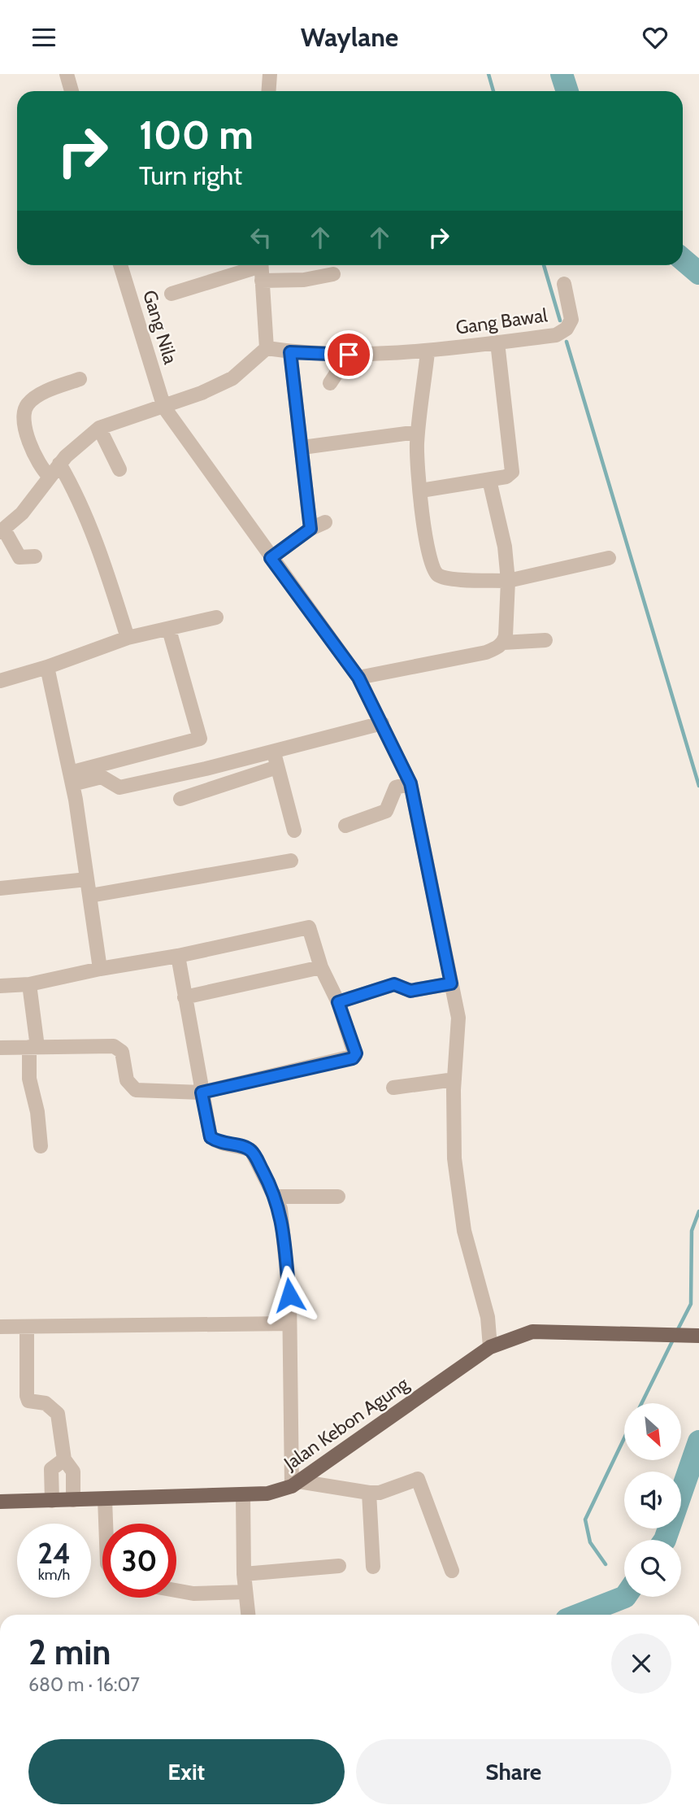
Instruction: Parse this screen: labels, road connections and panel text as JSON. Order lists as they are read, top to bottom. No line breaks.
{"streets":{"main road":["Jalan Kebon Agung"],"street":["Gang Bawal","Gang Nila"]},"crossings":[["Gang Nila","Jalan Kebon Agung"]],"north":"bottom right","page":{"header":"Waylane","turn":["100 m","Turn right"],"speed":"24 km/h","limit":"30","heading":["2 min","680 m · 16:07"],"buttons":["Exit","Share"]}}
